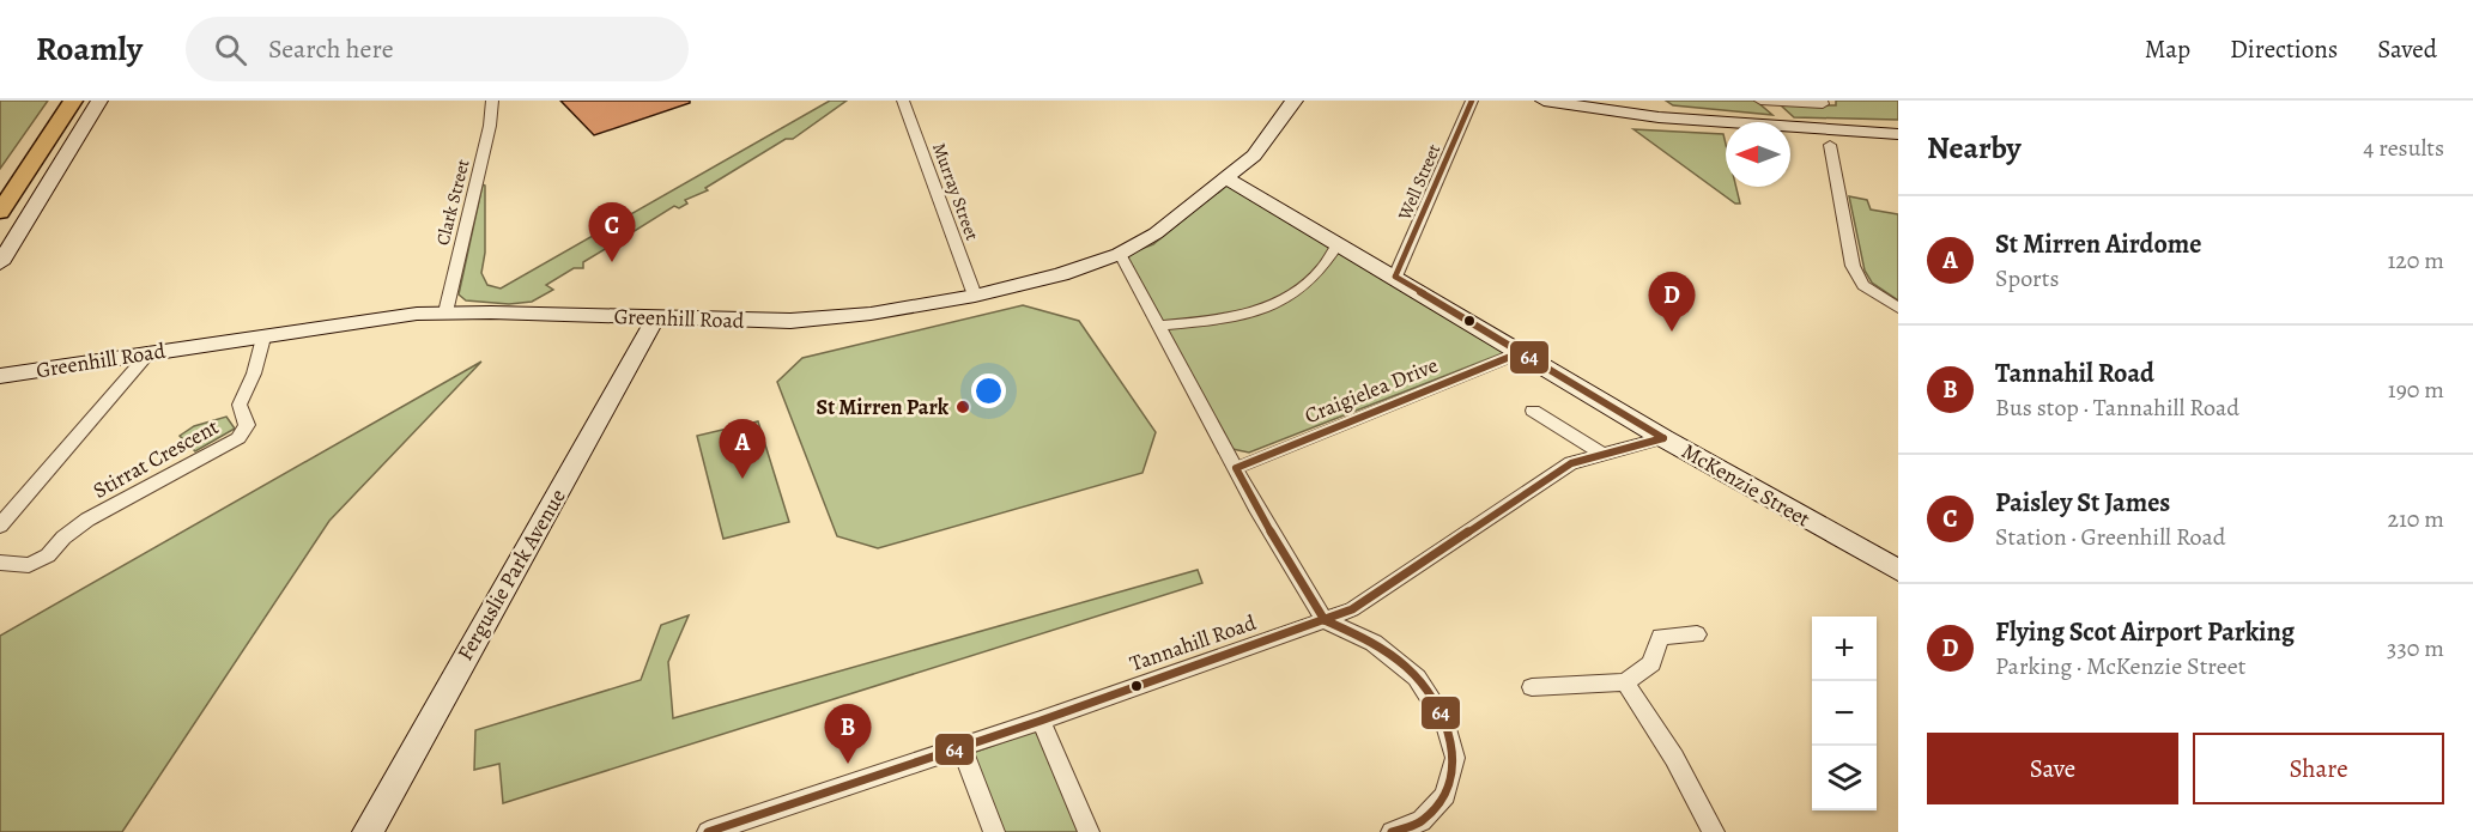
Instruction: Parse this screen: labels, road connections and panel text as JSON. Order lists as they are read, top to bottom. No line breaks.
{"streets":{"street":["Well Street","Murray Street","Clark Street","Greenhill Road","Craigielea Drive","Stirrat Crescent","McKenzie Street","Ferguslie Park Avenue","Tannahill Road"]},"crossings":[["Well Street","McKenzie Street"],["Murray Street","Greenhill Road"],["Clark Street","Greenhill Road"],["Greenhill Road","Stirrat Crescent"],["Greenhill Road","McKenzie Street"],["Greenhill Road","Ferguslie Park Avenue"],["Craigielea Drive","McKenzie Street"],["McKenzie Street","Tannahill Road"]],"places":["St Mirren Park"],"lines":["transit line 64"],"north":"left","page":{"header":"Roamly","search":"Search here","nav":["Map","Directions","Saved"],"heading":["Nearby","4 results"],"list":[{"mark":"A","name":"St Mirren Airdome","note":"Sports","value":"120 m"},{"mark":"B","name":"Tannahil Road","note":"Bus stop · Tannahill Road","value":"190 m"},{"mark":"C","name":"Paisley St James","note":"Station · Greenhill Road","value":"210 m"},{"mark":"D","name":"Flying Scot Airport Parking","note":"Parking · McKenzie Street","value":"330 m"}],"pins":["C","D","A","B"],"map_buttons":["+","−"],"buttons":["Save","Share"]}}
